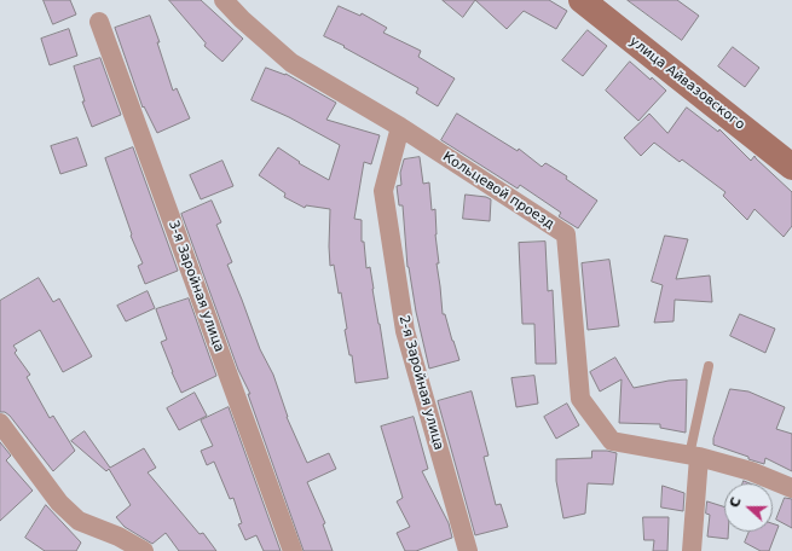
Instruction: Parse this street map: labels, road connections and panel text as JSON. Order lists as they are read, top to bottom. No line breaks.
{"streets":{"street":["улица Айвазовского","Кольцевой проезд","3-я Заройная улица","2-я Заройная улица"]},"crossings":[["Кольцевой проезд","2-я Заройная улица"]],"north":"left"}
